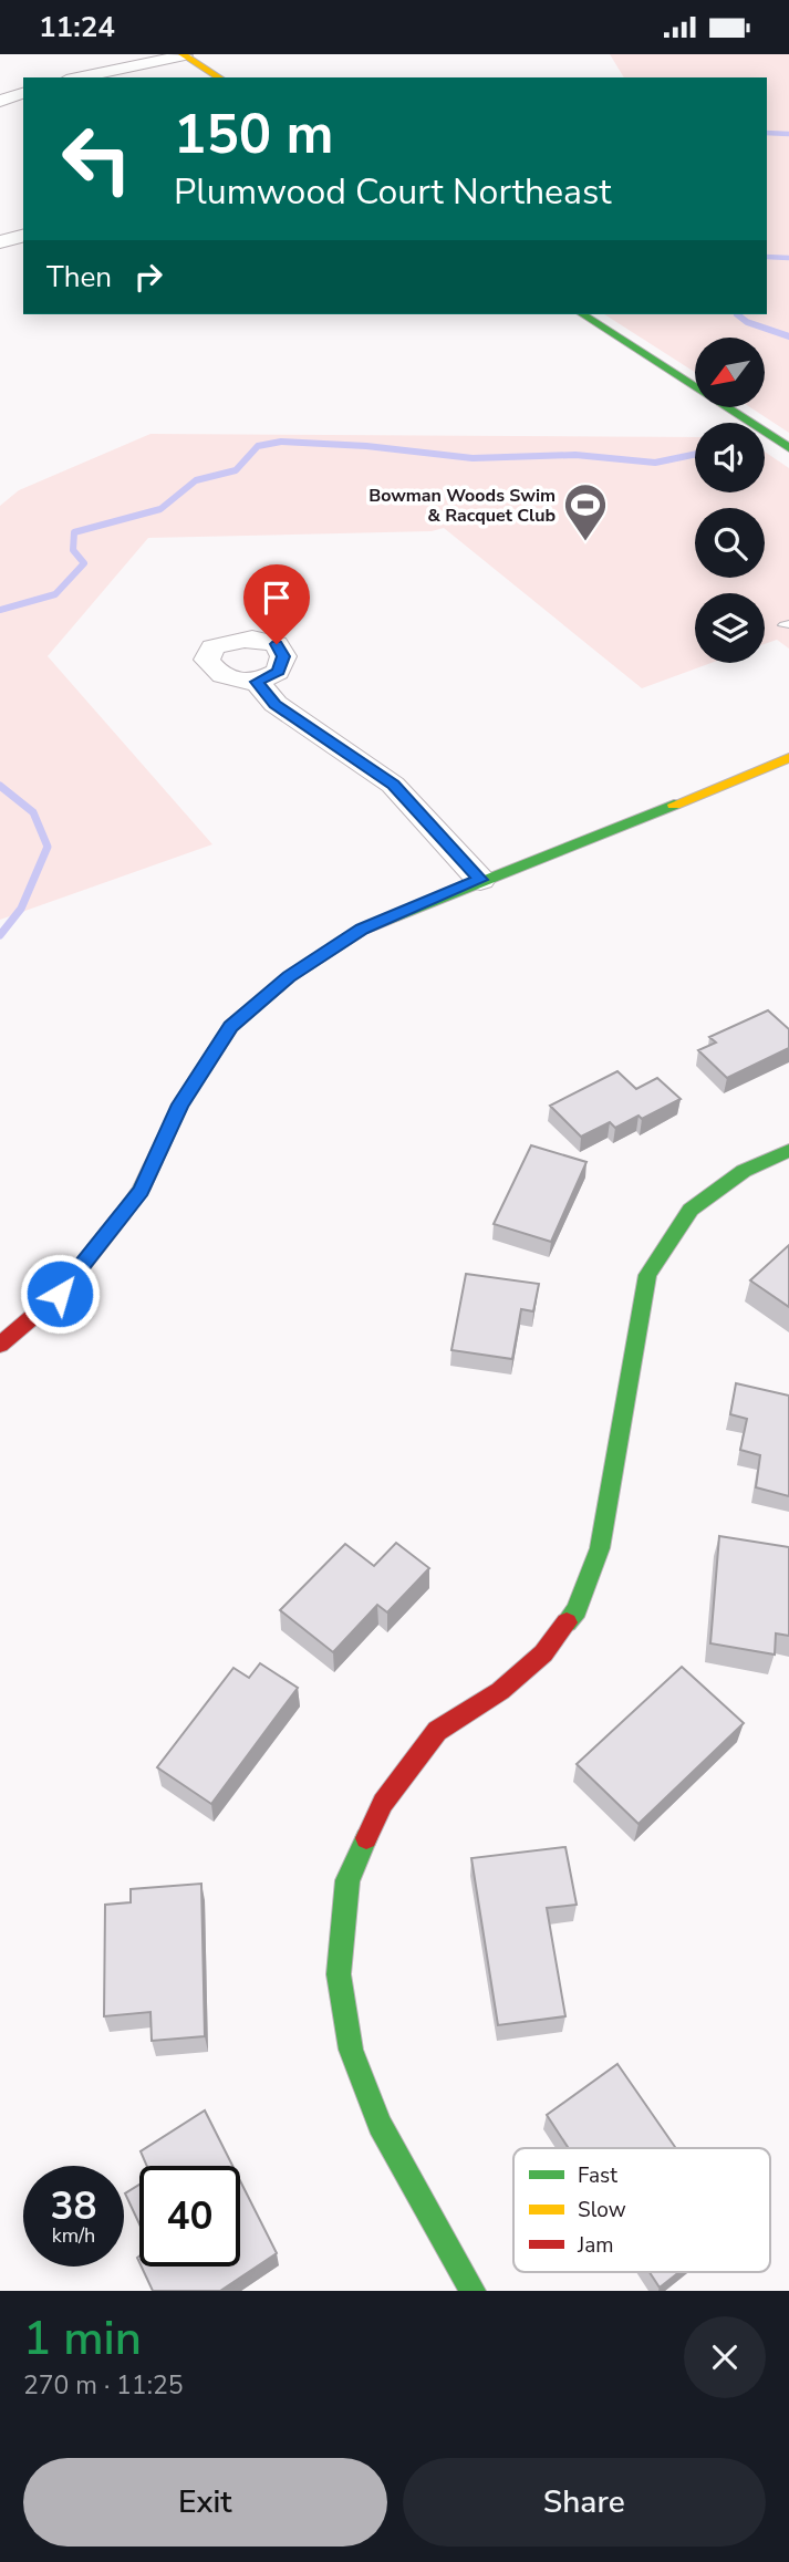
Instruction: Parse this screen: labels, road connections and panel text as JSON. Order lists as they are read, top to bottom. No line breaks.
{"places":{"sports":["Bowman Woods Swim & Racquet Club"]},"legend":["Fast","Slow","Jam"],"north":"bottom left","page":{"status":"11:24","turn":["150 m","Plumwood Court Northeast"],"then":"Then","speed":"38 km/h","limit":"40","heading":["1 min","270 m · 11:25"],"buttons":["Exit","Share"]}}
